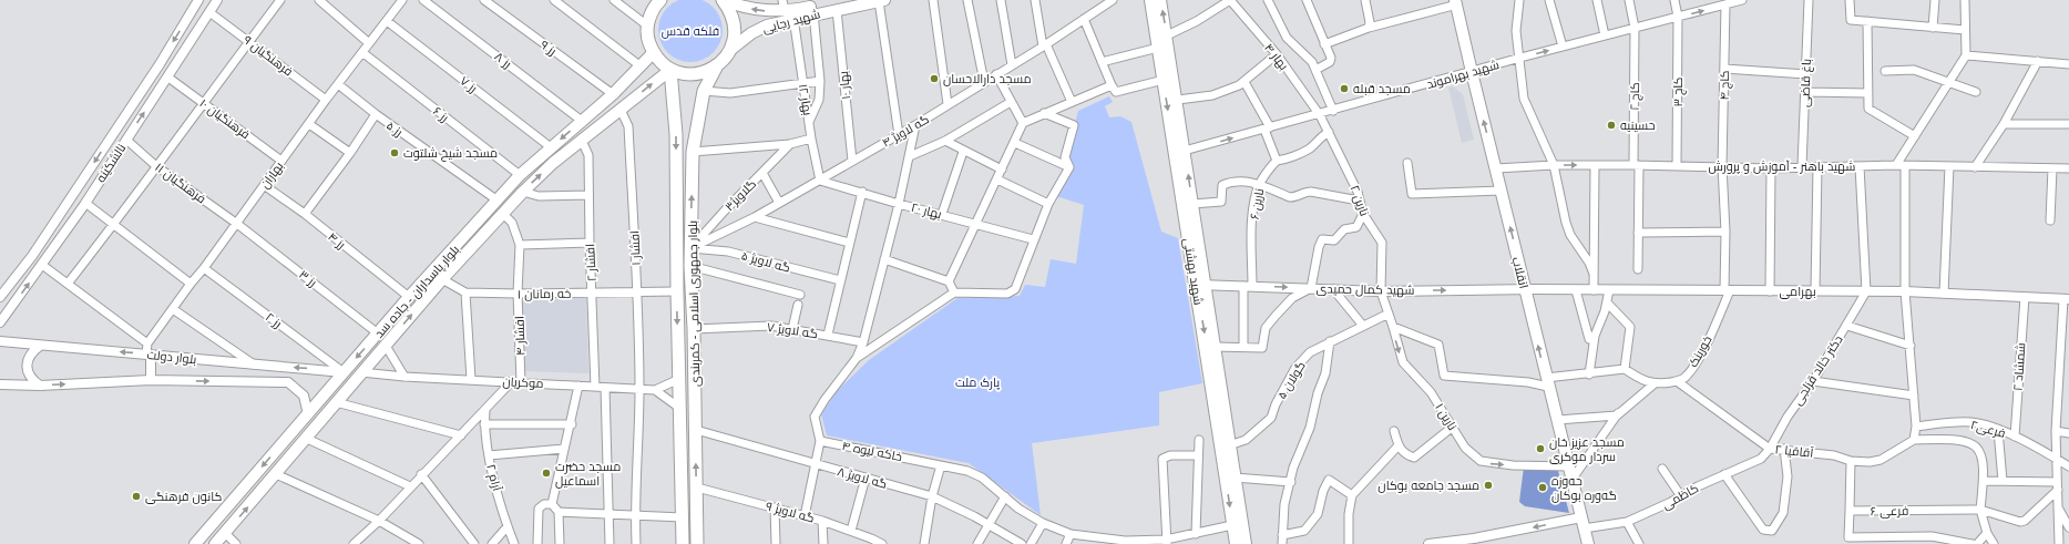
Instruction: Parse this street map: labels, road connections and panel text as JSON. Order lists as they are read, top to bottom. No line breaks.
{"streets":{"main road":["شهید رجایی","شهید بهشتی","انقلاب","بلوار پاسداران - جاده سد","بلوار جمهوری اسلامی - کمربندی"],"street":["رز ۹","فرهنگیان ۹","بهار ۴","رز ۸","شهید بهراموند","باغ قاضی","رز ۷","بهار ۱۰","کاج ۴","کاج ۳","کاج ۲","بهار ۱۲","رز ۶","فرهنگیان ۱۰","رز ۵","گه لاویژ ۴","نالشکینه","شهید باهنر - آموزش و پرورش","بهاران","فرهنگیان ۱۱","گلاویژ۳","نارین ۲","نارین ۶","بهار ۲۰","رز ۴","افشار ۱","گه لاویژ ۵","افشار ۲","رز ۳","شهید کمال حمیدی","بهرامی","خه رمانان ۱","رز ۲","گه لاویژ ۷","افشار ۴","خورینک","بلوار دولت","شمشاد ۲","دکتر خالد قزلجی","گولان ۵","موکریان","نارین ۱","فرعی۲","خاکه لیوه ۴","آقاقیا ۲","آرام ۲","گه لاویژ ۸","کاظمی","فرعی ۶","گه لاویژ ۹"]},"crossings":[["شهید رجایی","بهار ۱۰"],["شهید رجایی","بهار ۱۲"],["شهید رجایی","بلوار جمهوری اسلامی - کمربندی"],["رز ۹","بلوار پاسداران - جاده سد"],["فرهنگیان ۹","نالشکینه"],["فرهنگیان ۹","بهاران"],["بهار ۴","شهید بهراموند"],["بهار ۴","نارین ۲"],["رز ۸","بلوار پاسداران - جاده سد"],["شهید بهراموند","کاج ۴"],["شهید بهراموند","کاج ۳"],["شهید بهراموند","کاج ۲"],["شهید بهراموند","نارین ۲"],["شهید بهراموند","شهید بهشتی"],["شهید بهراموند","انقلاب"],["باغ قاضی","شهید باهنر - آموزش و پرورش"],["رز ۷","بهاران"],["رز ۷","بلوار پاسداران - جاده سد"],["بهار ۱۰","گه لاویژ ۴"],["کاج ۴","شهید باهنر - آموزش و پرورش"],["کاج ۴","بهرامی"],["کاج ۴","خورینک"],["کاج ۳","شهید باهنر - آموزش و پرورش"],["کاج ۲","شهید باهنر - آموزش و پرورش"],["بهار ۱۲","گه لاویژ ۴"],["بهار ۱۲","بهار ۲۰"],["رز ۶","بهاران"],["رز ۶","بلوار پاسداران - جاده سد"],["فرهنگیان ۱۰","نالشکینه"],["فرهنگیان ۱۰","بهاران"],["رز ۵","بهاران"],["رز ۵","بلوار پاسداران - جاده سد"],["گه لاویژ ۴","گلاویژ۳"],["گه لاویژ ۴","بهار ۲۰"],["گه لاویژ ۴","گه لاویژ ۵"],["گه لاویژ ۴","بلوار جمهوری اسلامی - کمربندی"],["نالشکینه","فرهنگیان ۱۱"],["شهید باهنر - آموزش و پرورش","انقلاب"],["بهاران","فرهنگیان ۱۱"],["بهاران","رز ۴"],["بهاران","رز ۳"],["بهاران","رز ۲"],["فرهنگیان ۱۱","رز ۳"],["گلاویژ۳","گه لاویژ ۵"],["گلاویژ۳","بلوار جمهوری اسلامی - کمربندی"],["نارین ۲","شهید کمال حمیدی"],["نارین ۲","نارین ۱"],["نارین ۶","شهید کمال حمیدی"],["رز ۴","بلوار پاسداران - جاده سد"],["افشار ۱","بلوار پاسداران - جاده سد"],["افشار ۱","خه رمانان ۱"],["افشار ۱","موکریان"],["گه لاویژ ۵","بلوار جمهوری اسلامی - کمربندی"],["افشار ۲","بلوار پاسداران - جاده سد"],["افشار ۲","خه رمانان ۱"],["افشار ۲","موکریان"],["شهید بهشتی","شهید کمال حمیدی"],["شهید بهشتی","گولان ۵"],["شهید بهشتی","خاکه لیوه ۴"],["انقلاب","شهید کمال حمیدی"],["انقلاب","بهرامی"],["انقلاب","نارین ۱"],["انقلاب","کاظمی"],["رز ۳","بلوار پاسداران - جاده سد"],["شهید کمال حمیدی","بهرامی"],["شهید کمال حمیدی","نارین ۱"],["بلوار پاسداران - جاده سد","خه رمانان ۱"],["بلوار پاسداران - جاده سد","بلوار جمهوری اسلامی - کمربندی"],["بلوار پاسداران - جاده سد","رز ۲"],["بلوار پاسداران - جاده سد","افشار ۴"],["بلوار پاسداران - جاده سد","بلوار دولت"],["بلوار پاسداران - جاده سد","موکریان"],["بهرامی","خورینک"],["بهرامی","شمشاد ۲"],["بهرامی","دکتر خالد قزلجی"],["خه رمانان ۱","بلوار جمهوری اسلامی - کمربندی"],["خه رمانان ۱","افشار ۴"],["بلوار جمهوری اسلامی - کمربندی","گه لاویژ ۷"],["بلوار جمهوری اسلامی - کمربندی","گه لاویژ ۸"],["بلوار جمهوری اسلامی - کمربندی","گه لاویژ ۹"],["رز ۲","بلوار دولت"],["افشار ۴","موکریان"],["خورینک","آقاقیا ۲"],["شمشاد ۲","فرعی۲"],["دکتر خالد قزلجی","آقاقیا ۲"],["دکتر خالد قزلجی","کاظمی"],["گولان ۵","نارین ۱"],["آقاقیا ۲","کاظمی"]],"one_way":["انقلاب","شهید کمال حمیدی","نارین ۱"],"parks":["فلکه قدس","پارک ملت"],"places":["مسجد دارالاحسان","مسجد قبله","حسینیه","مسجد شیخ شلتوت","مسجد عزیز خان سردار موکری","مسجد حضرت اسماعیل","مسجد جامعه بوکان","حه‌وزه گه‌وره بوکان","کانون فرهنگی"]}
